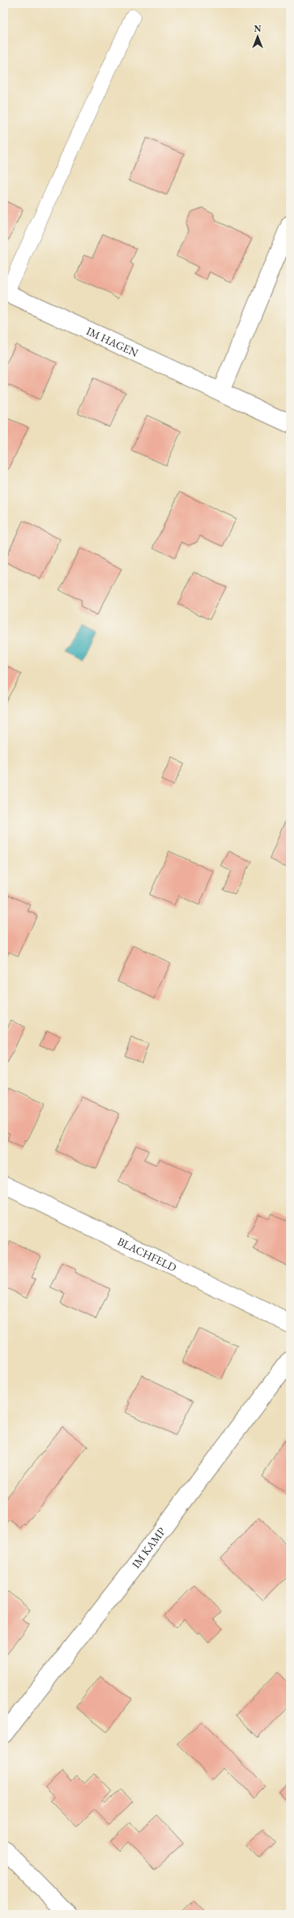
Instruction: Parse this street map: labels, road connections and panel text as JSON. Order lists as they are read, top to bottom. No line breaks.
{"streets":{"street":["IM HAGEN","BLACHFELD","IM KAMP"]},"north":"top"}
